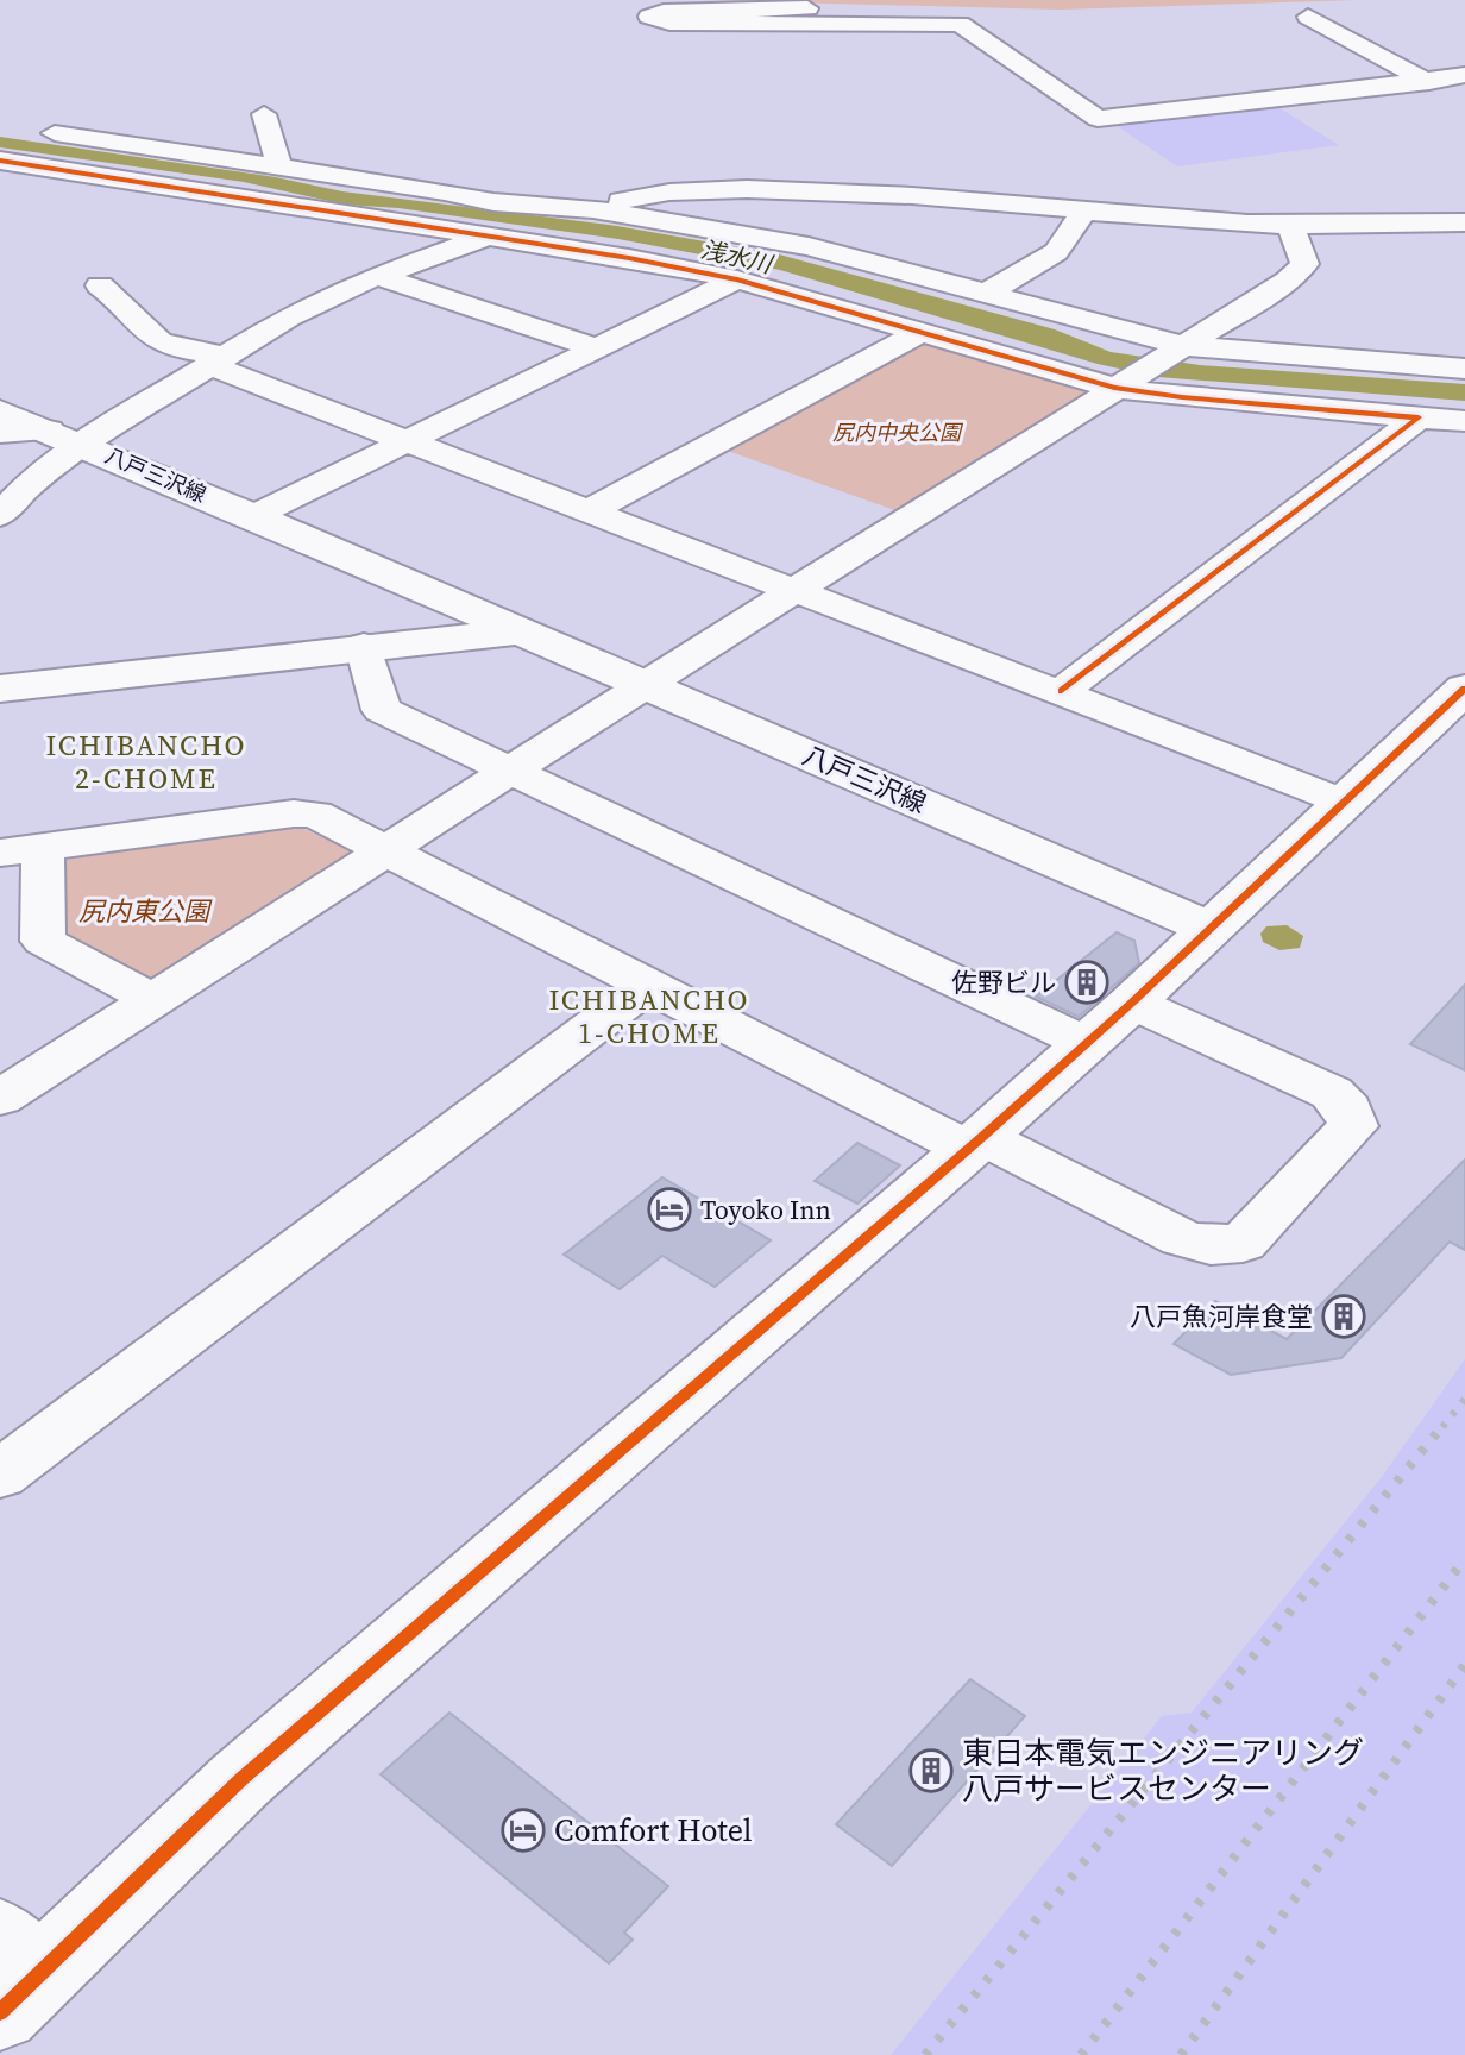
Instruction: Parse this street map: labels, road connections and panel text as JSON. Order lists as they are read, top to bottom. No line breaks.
{"streets":{"main road":["八戸三沢線"]},"districts":["ICHIBANCHO 2-CHOME","ICHIBANCHO 1-CHOME"],"water":["浅水川"],"parks":["尻内中央公園","尻内東公園"],"places":{"building":["佐野ビル","八戸魚河岸食堂","東日本電気エンジニアリング 八戸サービスセンター"],"hotel":["Toyoko Inn","Comfort Hotel"]}}
